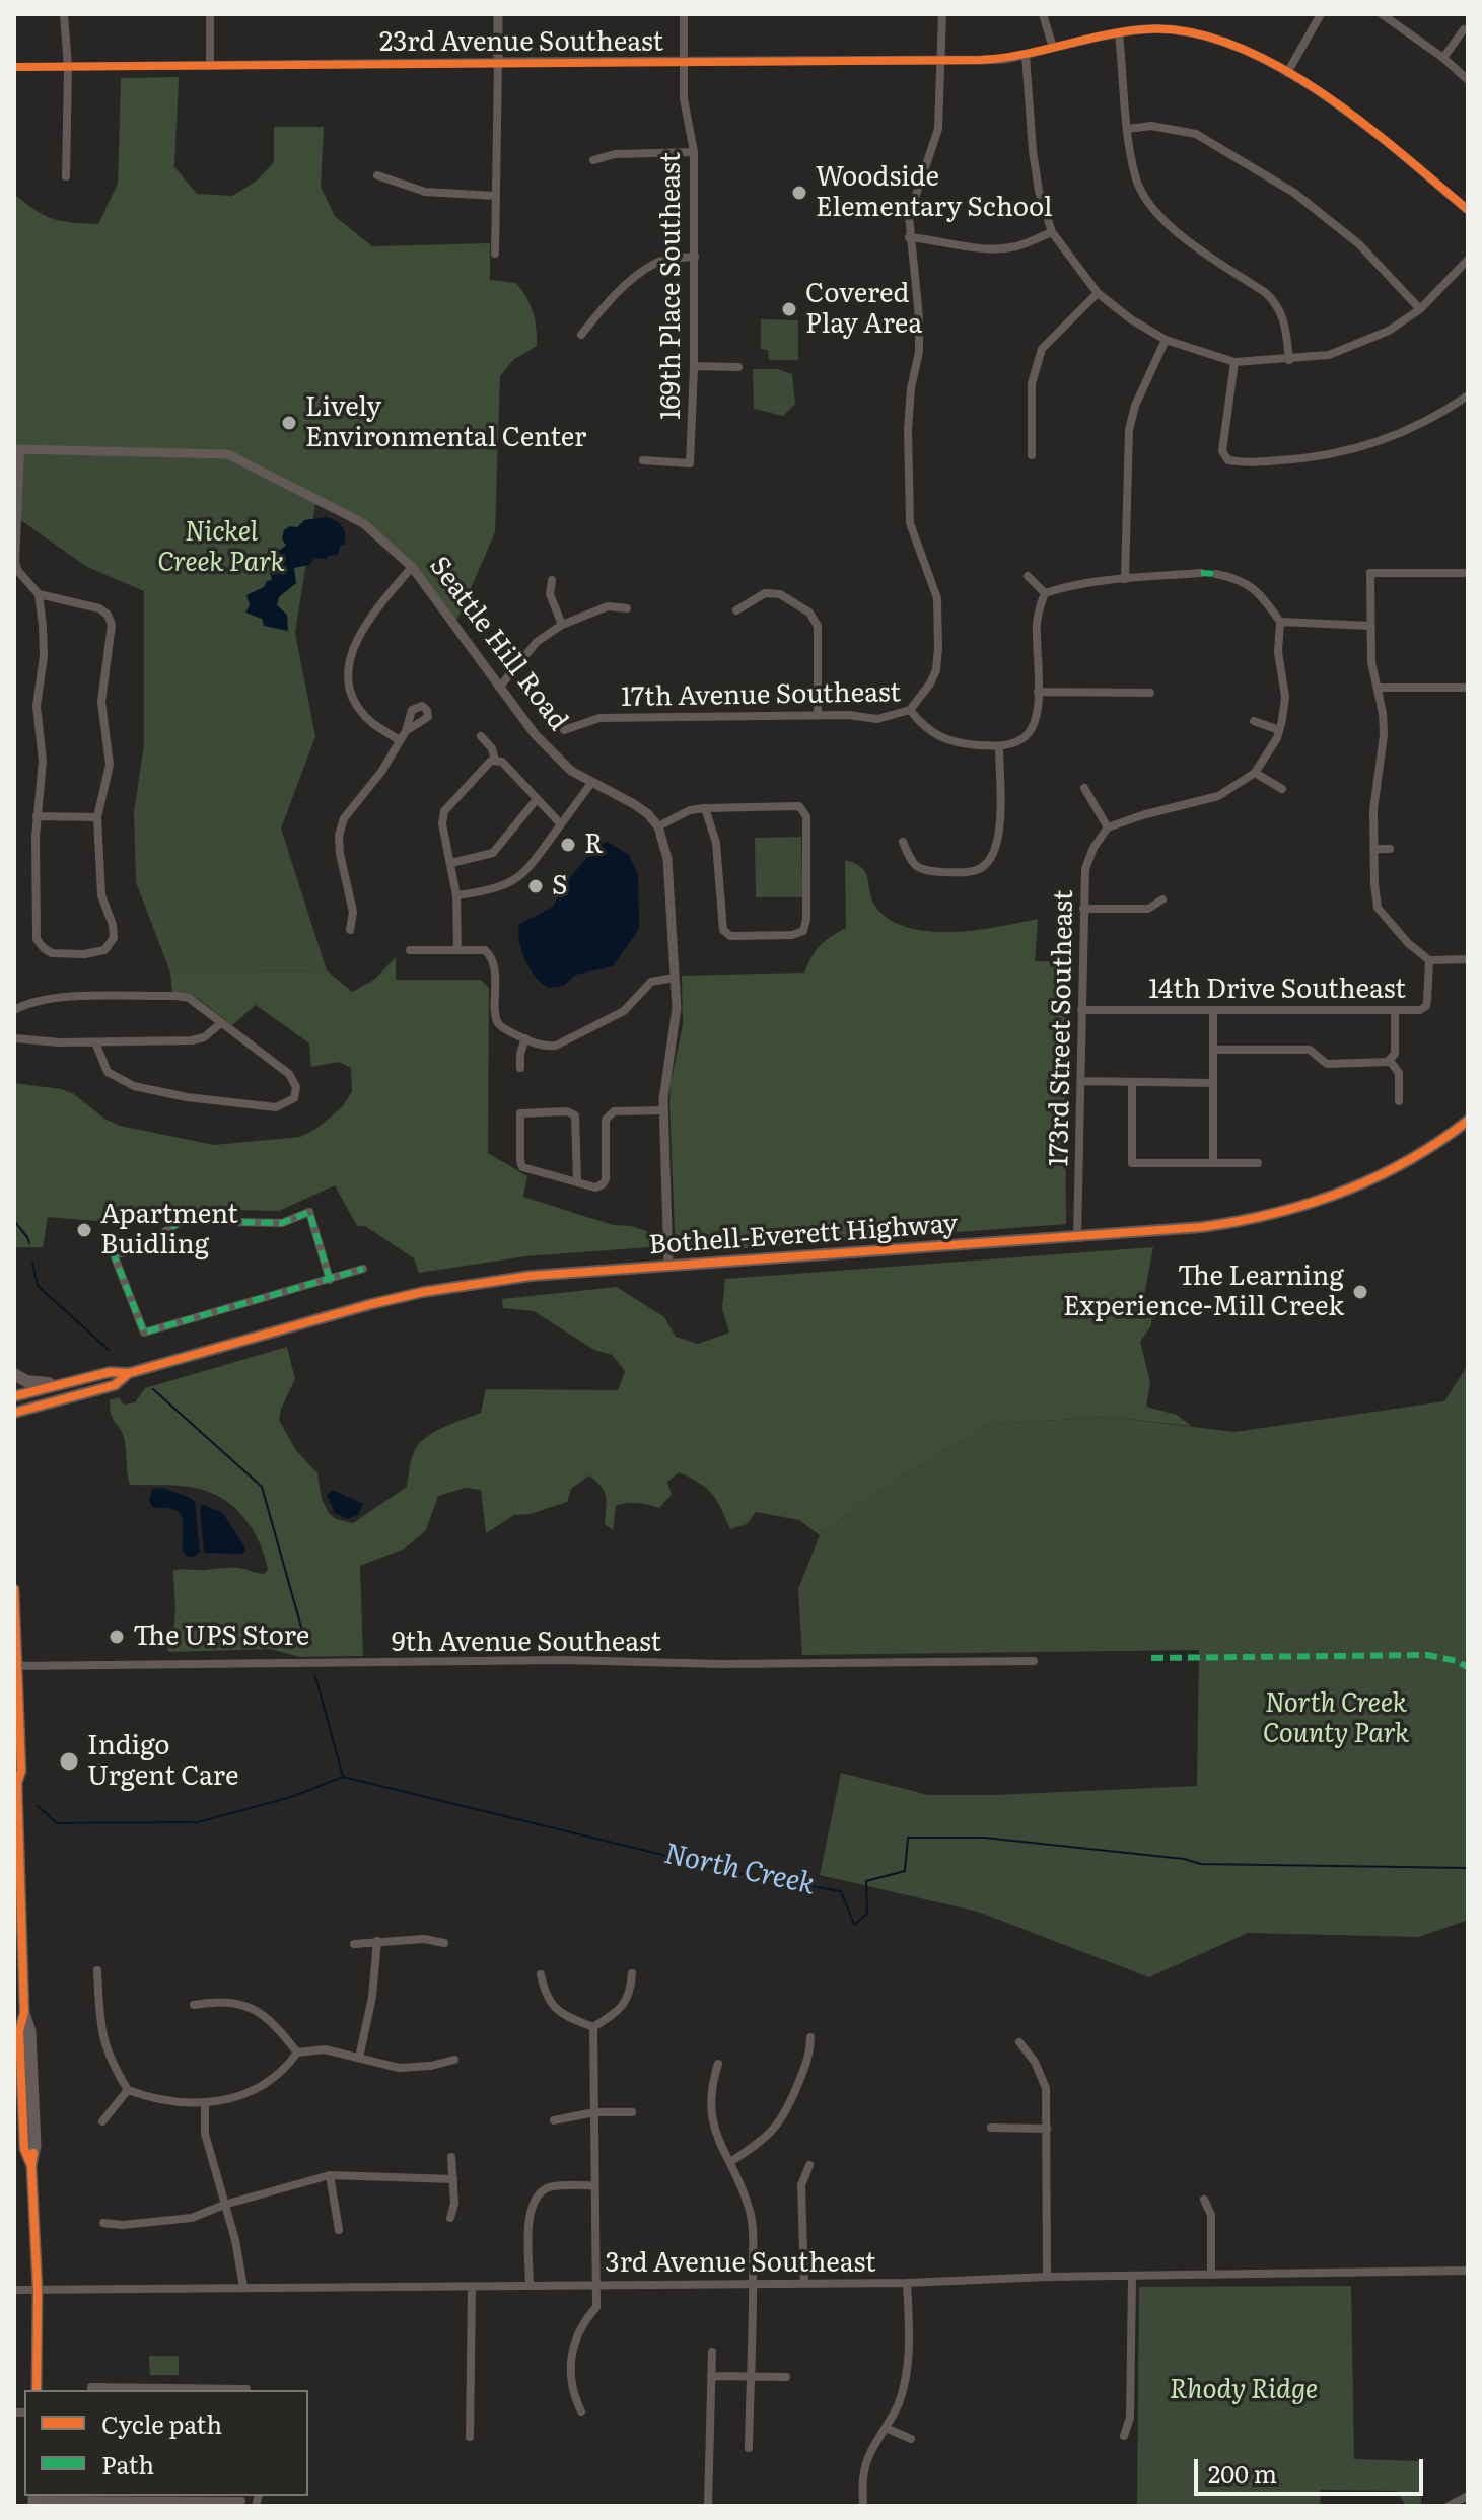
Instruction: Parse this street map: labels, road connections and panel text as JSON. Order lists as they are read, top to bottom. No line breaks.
{"streets":{"main road":["Bothell-Everett Highway"],"street":["23rd Avenue Southeast","169th Place Southeast","Seattle Hill Road","17th Avenue Southeast","14th Drive Southeast","173rd Street Southeast","9th Avenue Southeast","3rd Avenue Southeast"]},"crossings":[["23rd Avenue Southeast","169th Place Southeast"],["14th Drive Southeast","173rd Street Southeast"],["173rd Street Southeast","Bothell-Everett Highway"]],"water":["North Creek"],"parks":["Nickel Creek Park","North Creek County Park","Rhody Ridge"],"places":["Woodside Elementary School","Covered Play Area","Lively Environmental Center","R","S","Apartment Buidling","The Learning Experience-Mill Creek","The UPS Store","Indigo Urgent Care"],"legend":["Cycle path","Path"],"scale_bar":"200 m"}
